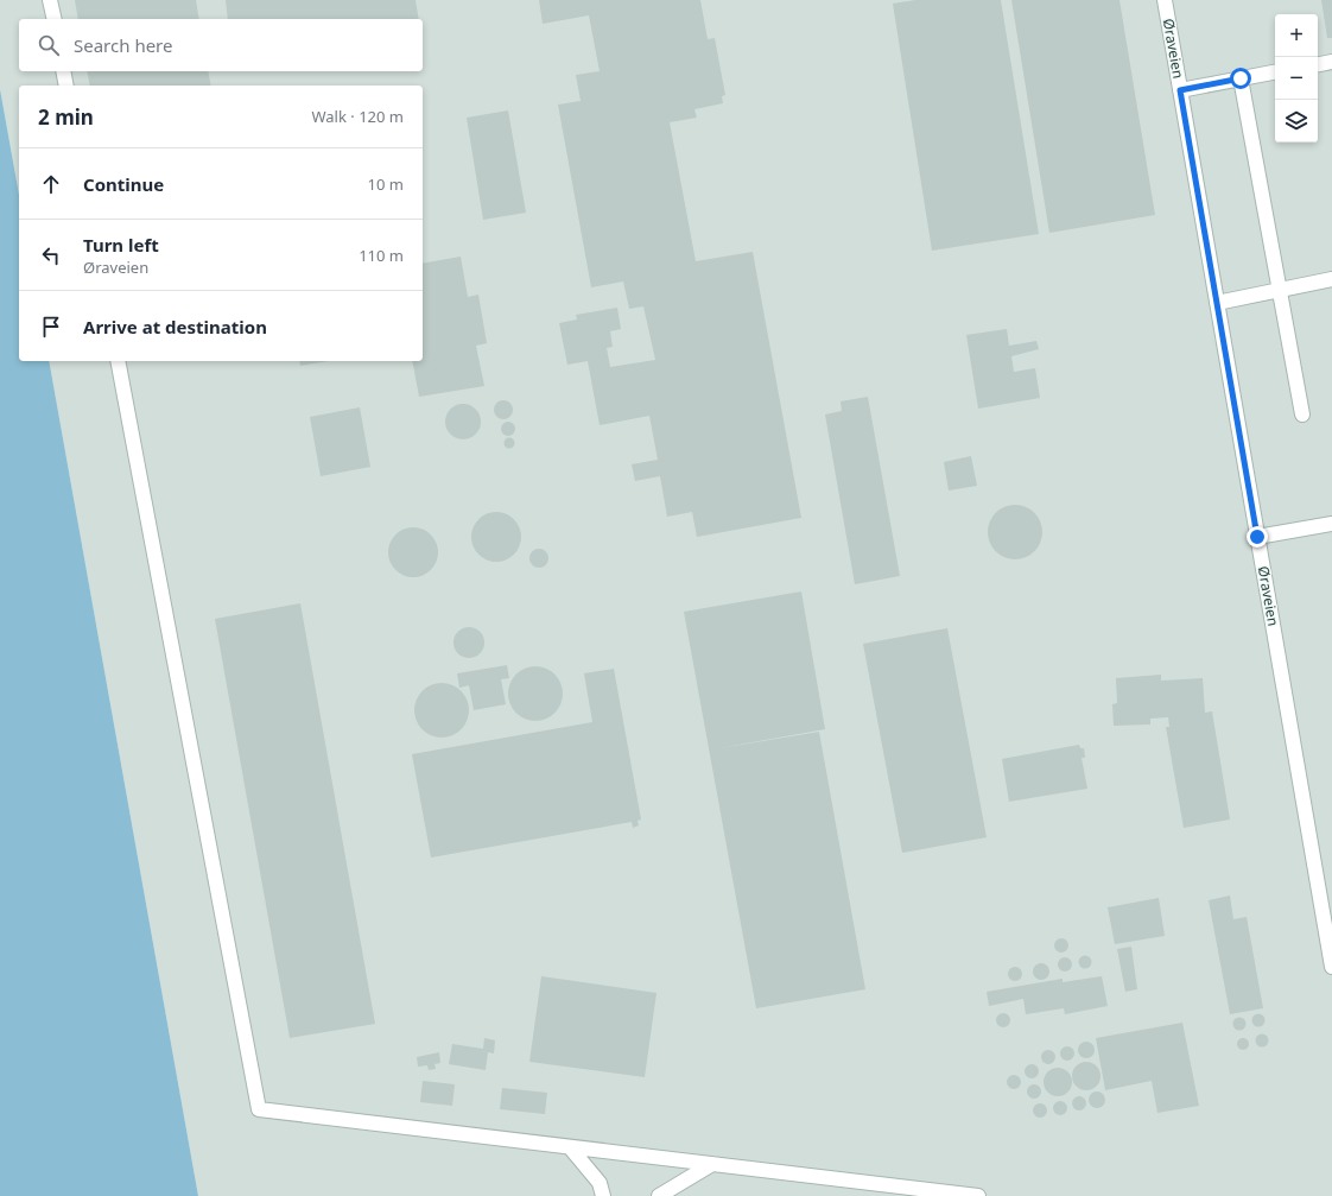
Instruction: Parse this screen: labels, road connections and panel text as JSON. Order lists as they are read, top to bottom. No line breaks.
{"streets":{"street":["Øraveien"]},"page":{"map_buttons":["+","−"],"search":"Search here","heading":["2 min","Walk · 120 m"],"list":[["Continue","10 m"],["Turn left","Øraveien","110 m"],"Arrive at destination"]}}
